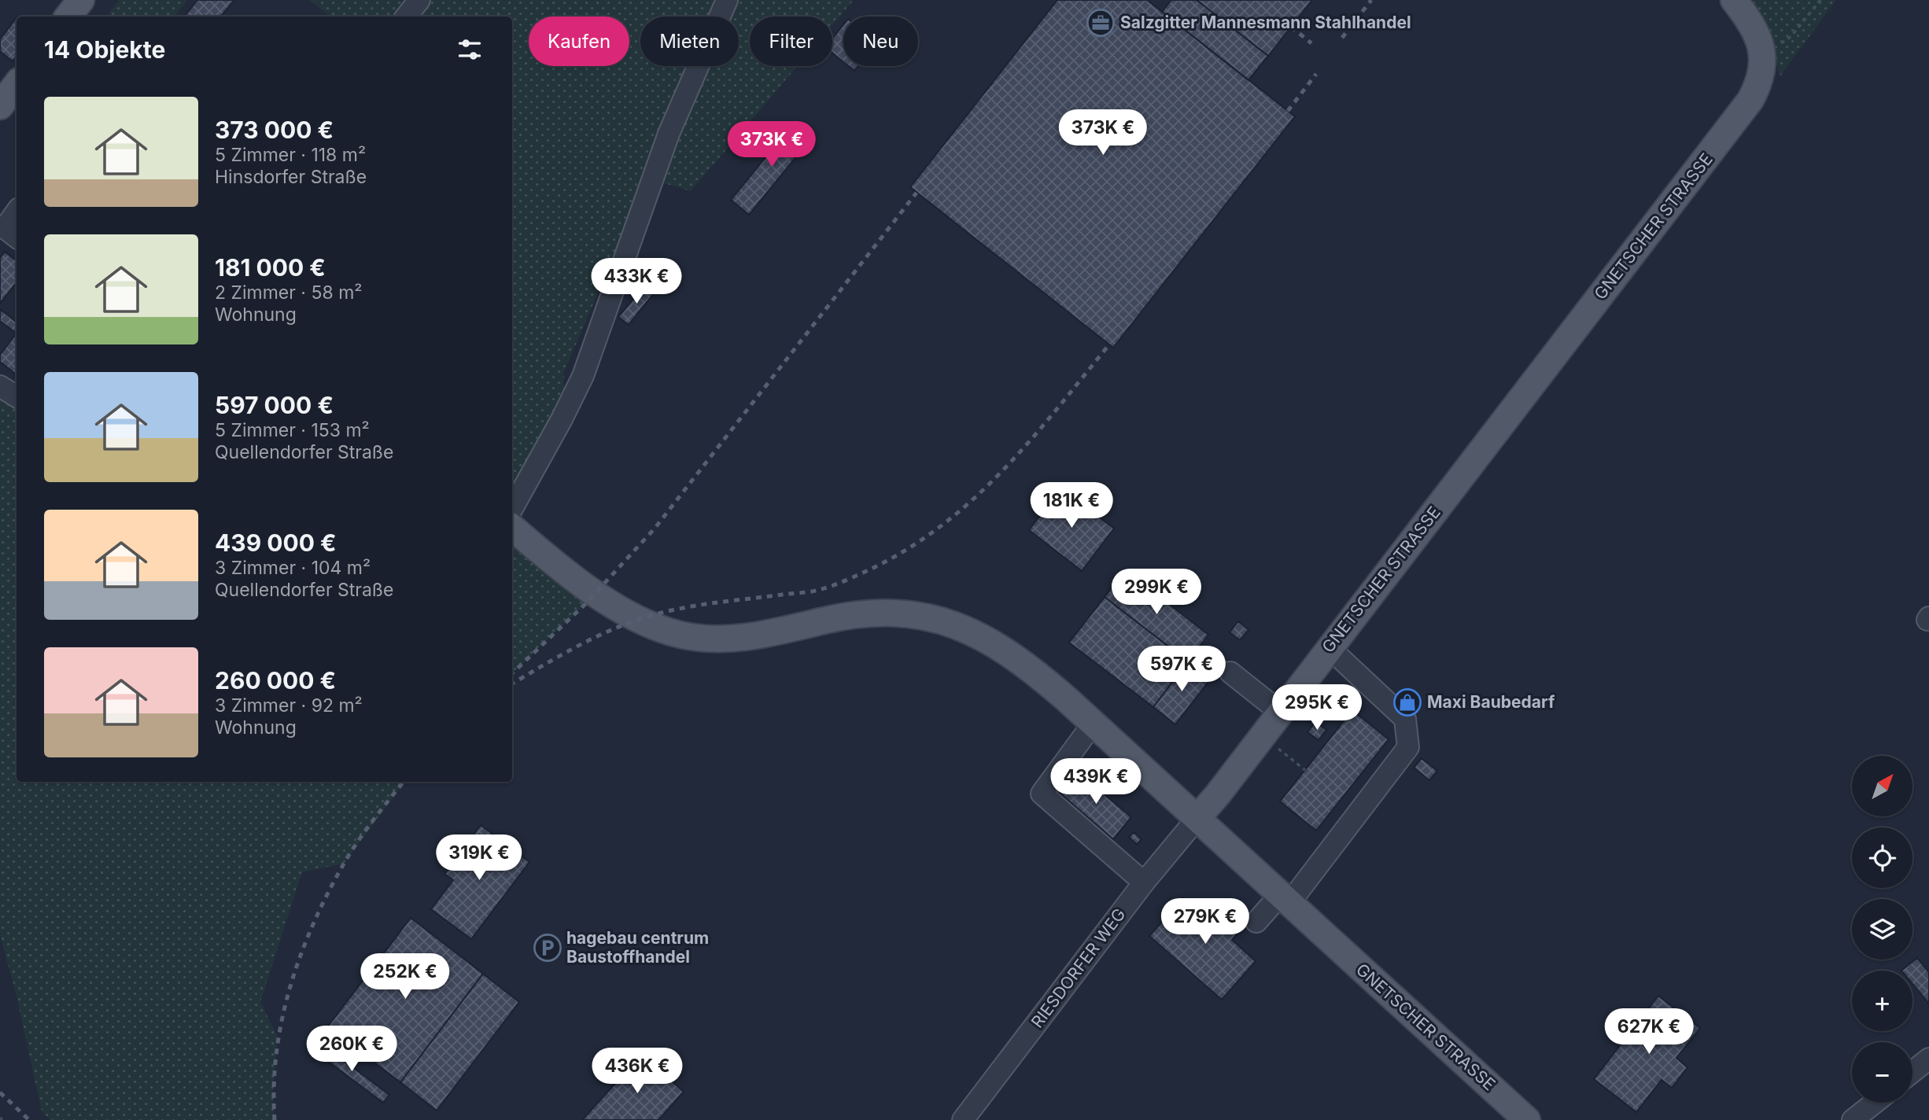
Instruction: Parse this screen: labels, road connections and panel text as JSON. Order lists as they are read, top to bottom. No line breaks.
{"streets":{"main road":["GNETSCHER STRASSE"],"street":["RIESDORFER WEG"]},"crossings":[["GNETSCHER STRASSE","RIESDORFER WEG"]],"places":{"office":["Salzgitter Mannesmann Stahlhandel"],"shop":["Maxi Baubedarf"],"parking":["hagebau centrum Baustoffhandel"]},"north":"top right","page":{"chip":["Kaufen","Mieten","Filter","Neu"],"heading":"14 Objekte","list":[{"name":"373 000 €","note":"5 Zimmer · 118 m² · Hinsdorfer Straße"},{"name":"181 000 €","note":"2 Zimmer · 58 m² · Wohnung"},{"name":"597 000 €","note":"5 Zimmer · 153 m² · Quellendorfer Straße"},{"name":"439 000 €","note":"3 Zimmer · 104 m² · Quellendorfer Straße"},{"name":"260 000 €","note":"3 Zimmer · 92 m² · Wohnung"}],"price":["373K €","373K €","433K €","181K €","299K €","597K €","295K €","439K €","319K €","279K €","252K €","627K €","260K €","436K €"],"map_buttons":["+","−"]}}
